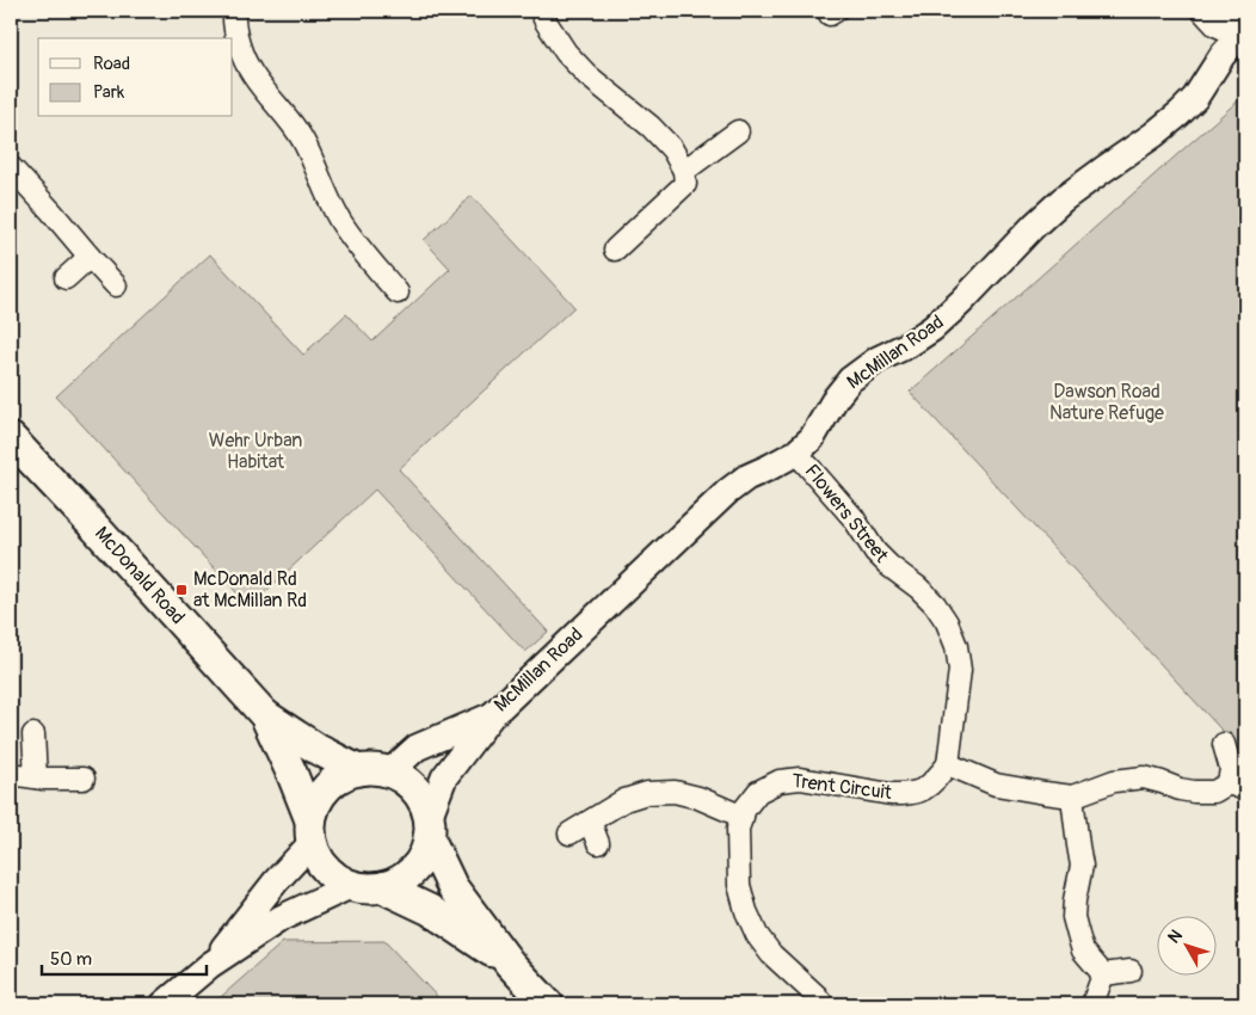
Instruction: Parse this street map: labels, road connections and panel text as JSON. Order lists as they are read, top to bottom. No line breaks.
{"streets":{"main road":["McDonald Road"],"street":["McMillan Road","Flowers Street","Trent Circuit"]},"crossings":[["McMillan Road","Flowers Street"],["McMillan Road","McDonald Road"],["Flowers Street","Trent Circuit"]],"parks":["Dawson Road Nature Refuge","Wehr Urban Habitat"],"places":{"transit":["McDonald Rd at McMillan Rd"]},"legend":["Road","Park"],"scale_bar":"50 m","north":"top left"}
